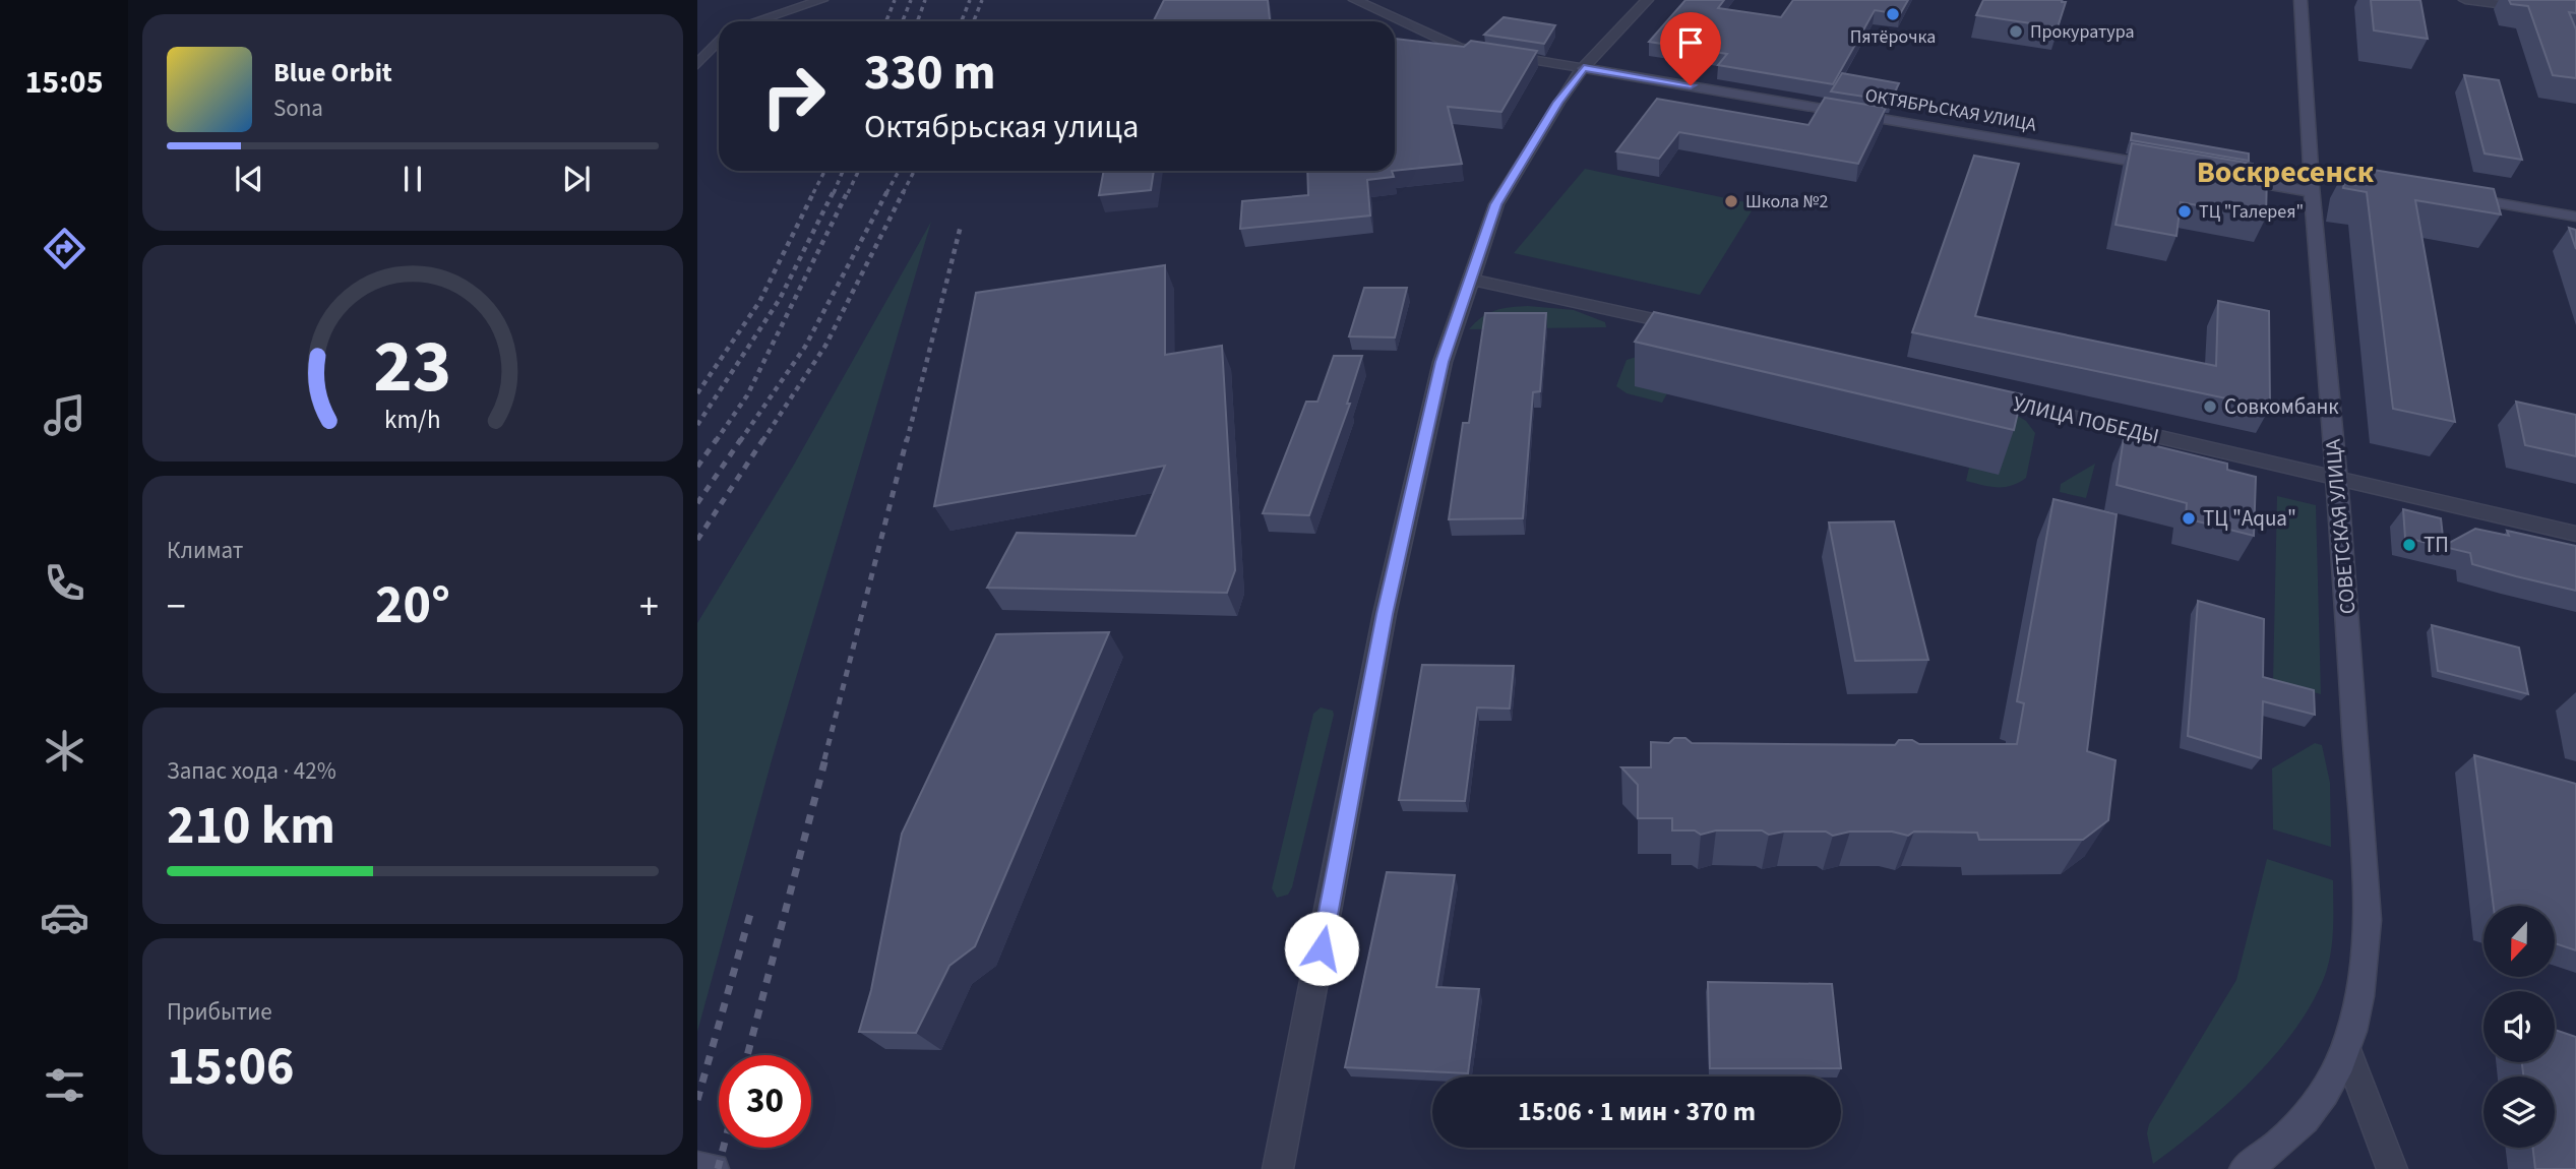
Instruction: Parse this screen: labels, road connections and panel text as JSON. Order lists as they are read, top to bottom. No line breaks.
{"streets":{"main road":["ОКТЯБРЬСКАЯ УЛИЦА","СОВЕТСКАЯ УЛИЦА"],"street":["УЛИЦА ПОБЕДЫ"]},"crossings":[["УЛИЦА ПОБЕДЫ","СОВЕТСКАЯ УЛИЦА"]],"districts":["Воскресенск"],"places":["Пятёрочка","Прокуратура","Школа №2","ТЦ \"Галерея\"","Совкомбанк","ТЦ \"Aqua\"","ТП"],"north":"bottom","page":{"tabs":"15:05","turn":["330 m","Октябрьская улица"],"song":["Blue Orbit","Sona"],"tile":["Климат",["Запас хода · 42%","210 km"],["Прибытие","15:06"]],"heat":["−","20°","+"],"limit":"30","trip":"15:06 · 1 мин · 370 m","gauge":["23","km/h"]}}
